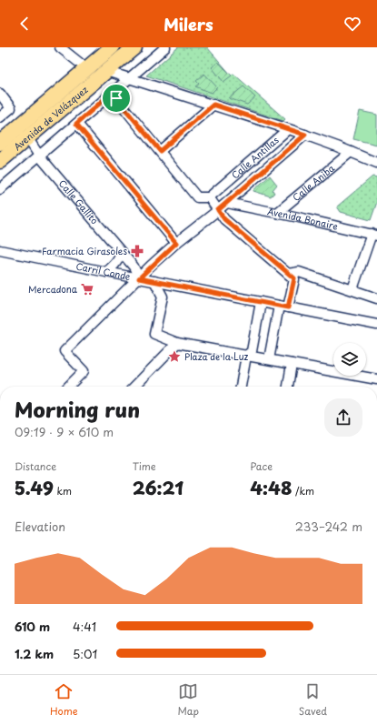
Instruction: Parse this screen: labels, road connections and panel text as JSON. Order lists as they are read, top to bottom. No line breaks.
{"streets":{"main road":["Avenida de Velázquez"],"street":["Calle Antillas","Calle Aniba","Calle Gallito","Avenida Bonaire","Carril Conde"]},"crossings":[["Avenida de Velázquez","Calle Gallito"],["Calle Antillas","Calle Gallito"],["Calle Antillas","Avenida Bonaire"],["Calle Antillas","Carril Conde"],["Calle Aniba","Avenida Bonaire"],["Calle Gallito","Carril Conde"]],"places":{"pharmacy":["Farmacia Girasoles"],"supermarket":["Mercadona"],"place":["Plaza de la Luz"]},"page":{"header":"Milers","heading":["Morning run","09:19 · 9 × 610 m"],"stats":[["Distance","5.49 km"],["Time","26:21"],["Pace","4:48 /km"]],"chart":["Elevation","233–242 m"],"list":[{"name":"610 m","note":"4:41"},{"name":"1.2 km","note":"5:01"}],"tabs":["Home","Map","Saved"]}}
